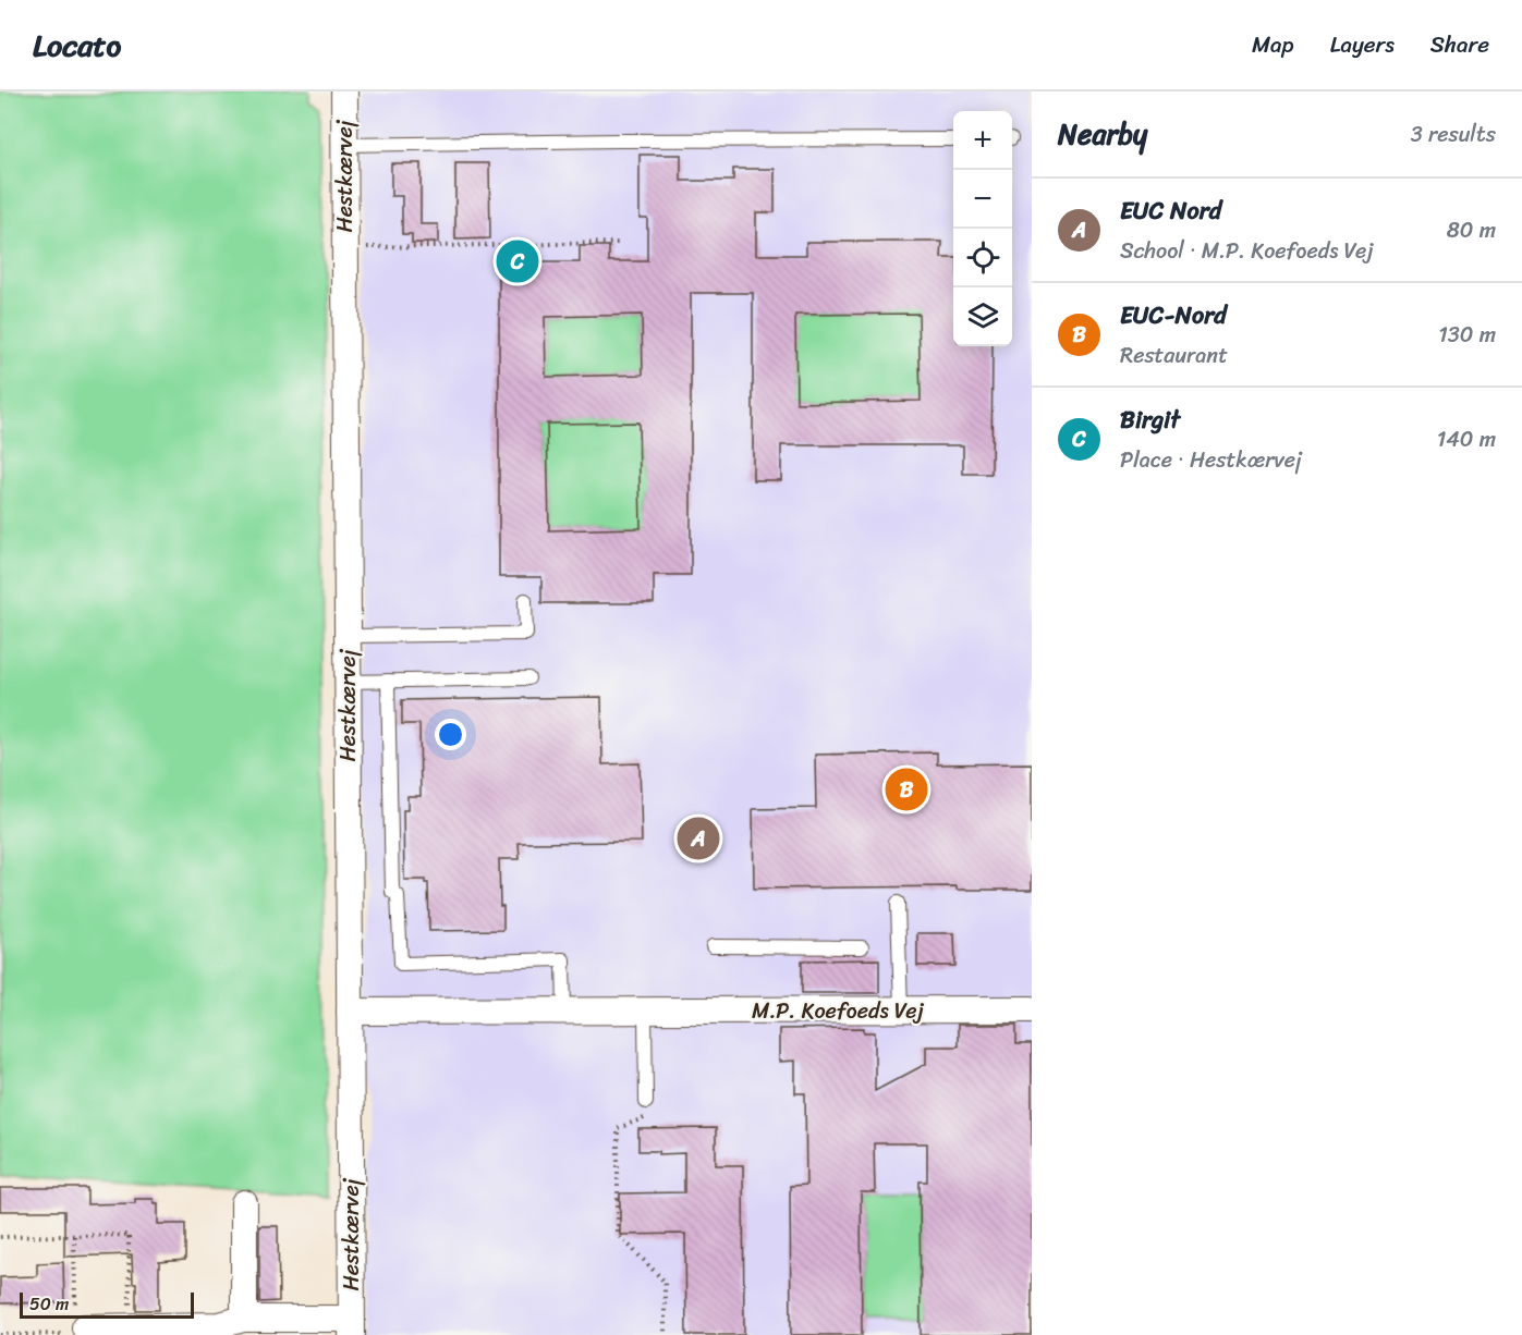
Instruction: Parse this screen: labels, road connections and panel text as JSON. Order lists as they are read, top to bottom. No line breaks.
{"streets":{"street":["Hestkærvej","M.P. Koefoeds Vej"]},"crossings":[["Hestkærvej","M.P. Koefoeds Vej"]],"scale_bar":"50 m","page":{"header":"Locato","nav":["Map","Layers","Share"],"heading":["Nearby","3 results"],"map_buttons":["+","−"],"list":[{"mark":"A","name":"EUC Nord","note":"School · M.P. Koefoeds Vej","value":"80 m"},{"mark":"B","name":"EUC-Nord","note":"Restaurant","value":"130 m"},{"mark":"C","name":"Birgit","note":"Place · Hestkærvej","value":"140 m"}],"pins":["C","B","A"],"scale":"50 m"}}
